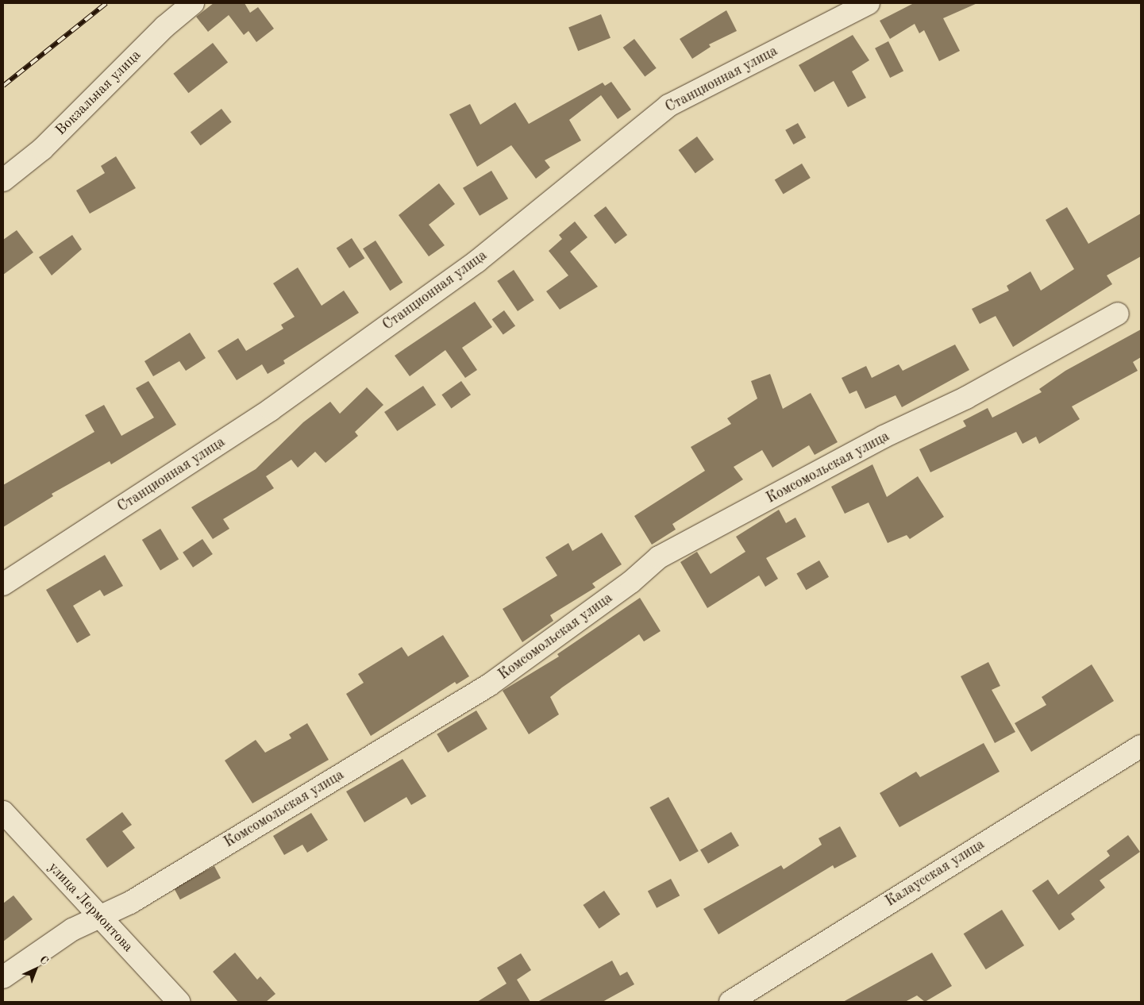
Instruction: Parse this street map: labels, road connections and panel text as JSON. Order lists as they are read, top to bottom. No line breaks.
{"streets":{"street":["Станционная улица","Вокзальная улица","Комсомольская улица","Калаусская улица","улица Лермонтова"]},"crossings":[["Комсомольская улица","улица Лермонтова"]],"north":"top right"}
